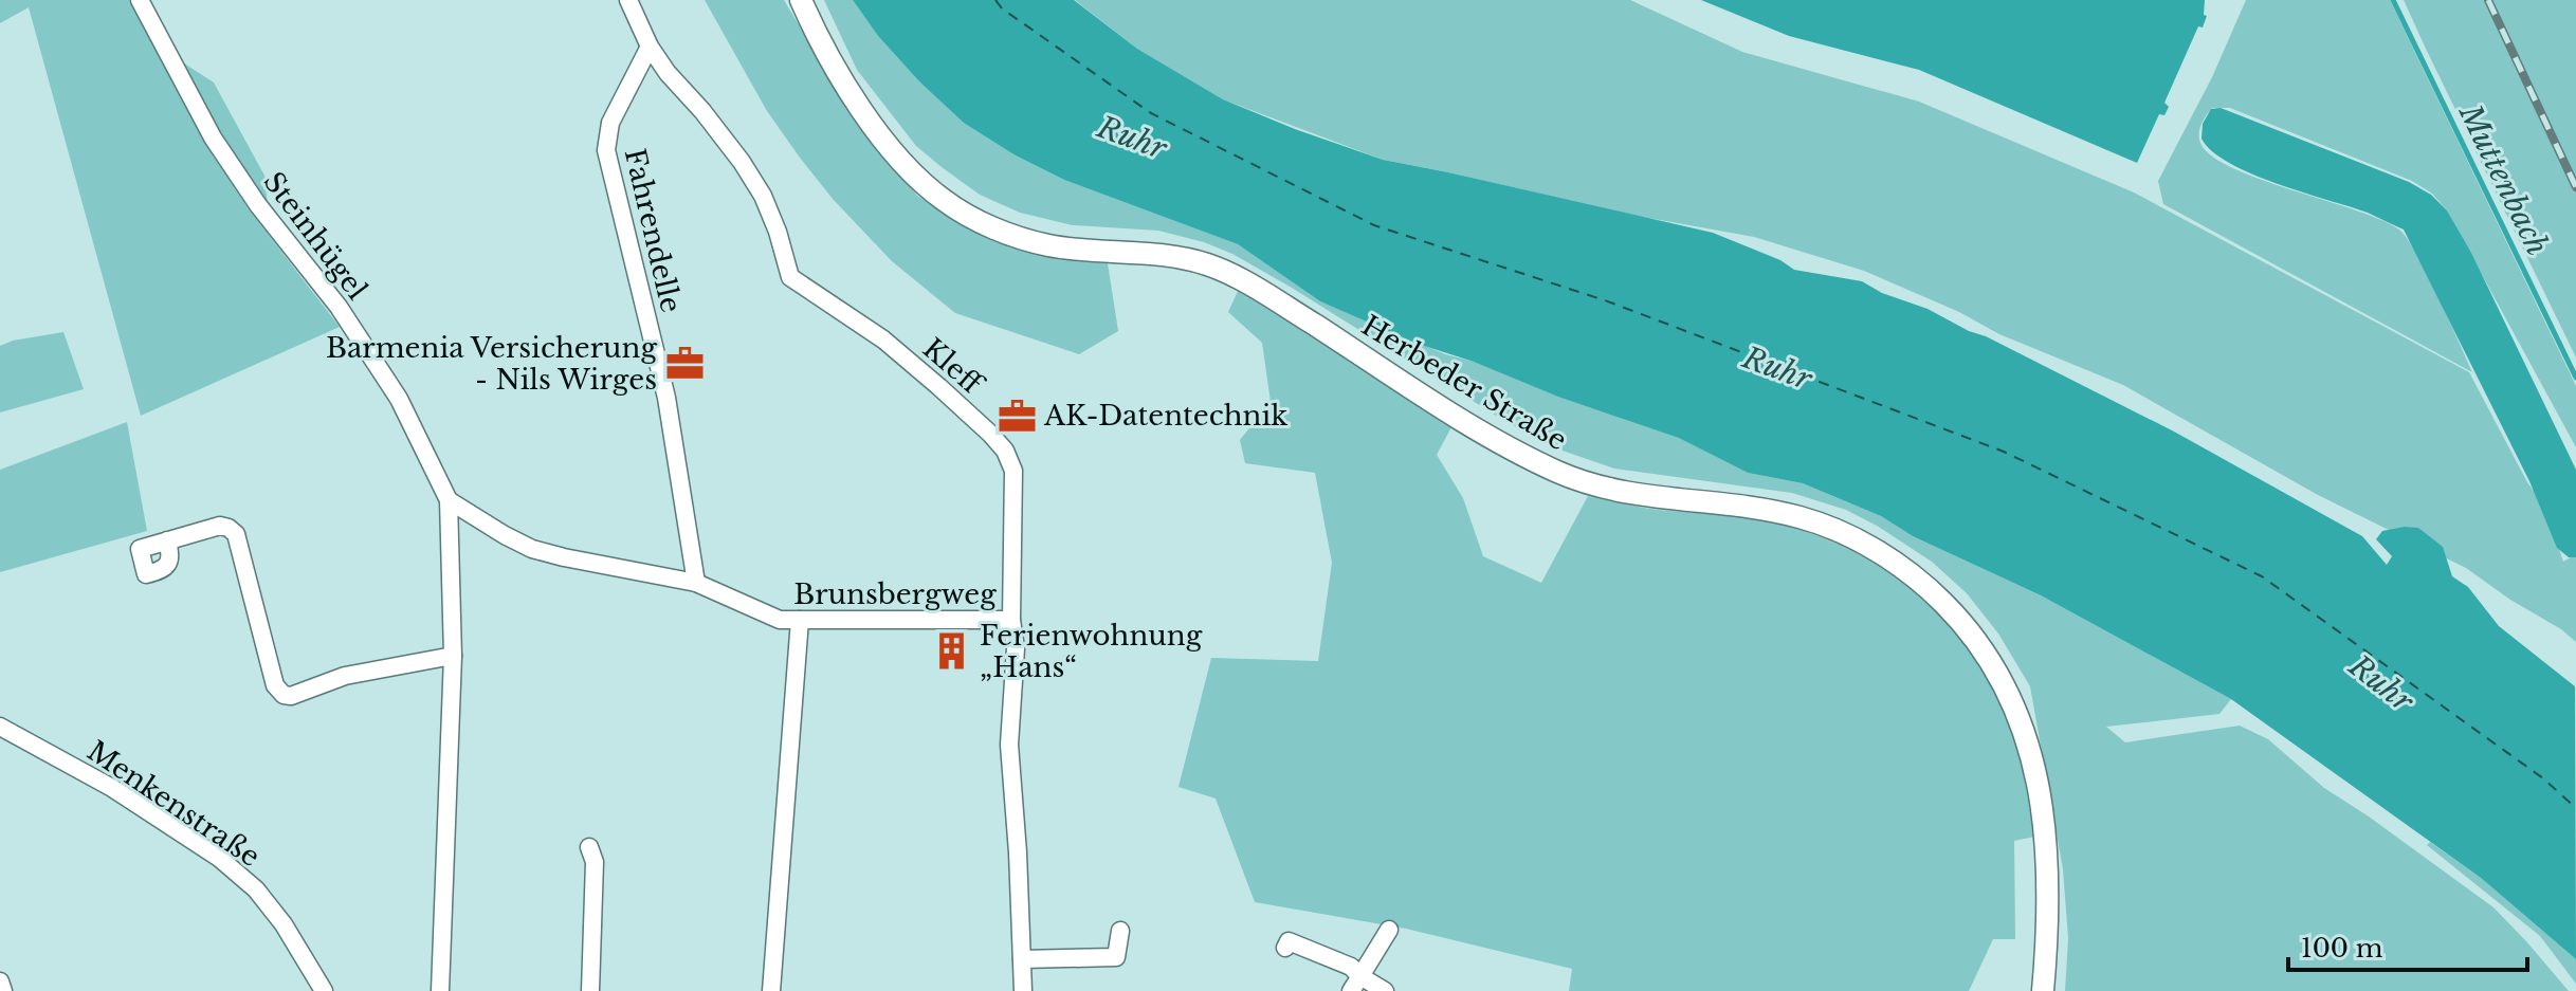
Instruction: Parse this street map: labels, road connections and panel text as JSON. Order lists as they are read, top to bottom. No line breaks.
{"streets":{"main road":["Herbeder Straße"],"street":["Fahrendelle","Steinhügel","Kleff","Brunsbergweg","Menkenstraße"]},"crossings":[["Fahrendelle","Kleff"],["Fahrendelle","Brunsbergweg"],["Steinhügel","Brunsbergweg"],["Kleff","Brunsbergweg"]],"water":["Ruhr","Muttenbach"],"places":{"office":["Barmenia Versicherung - Nils Wirges","AK-Datentechnik"],"building":["Ferienwohnung „Hans“"]},"scale_bar":"100 m"}
